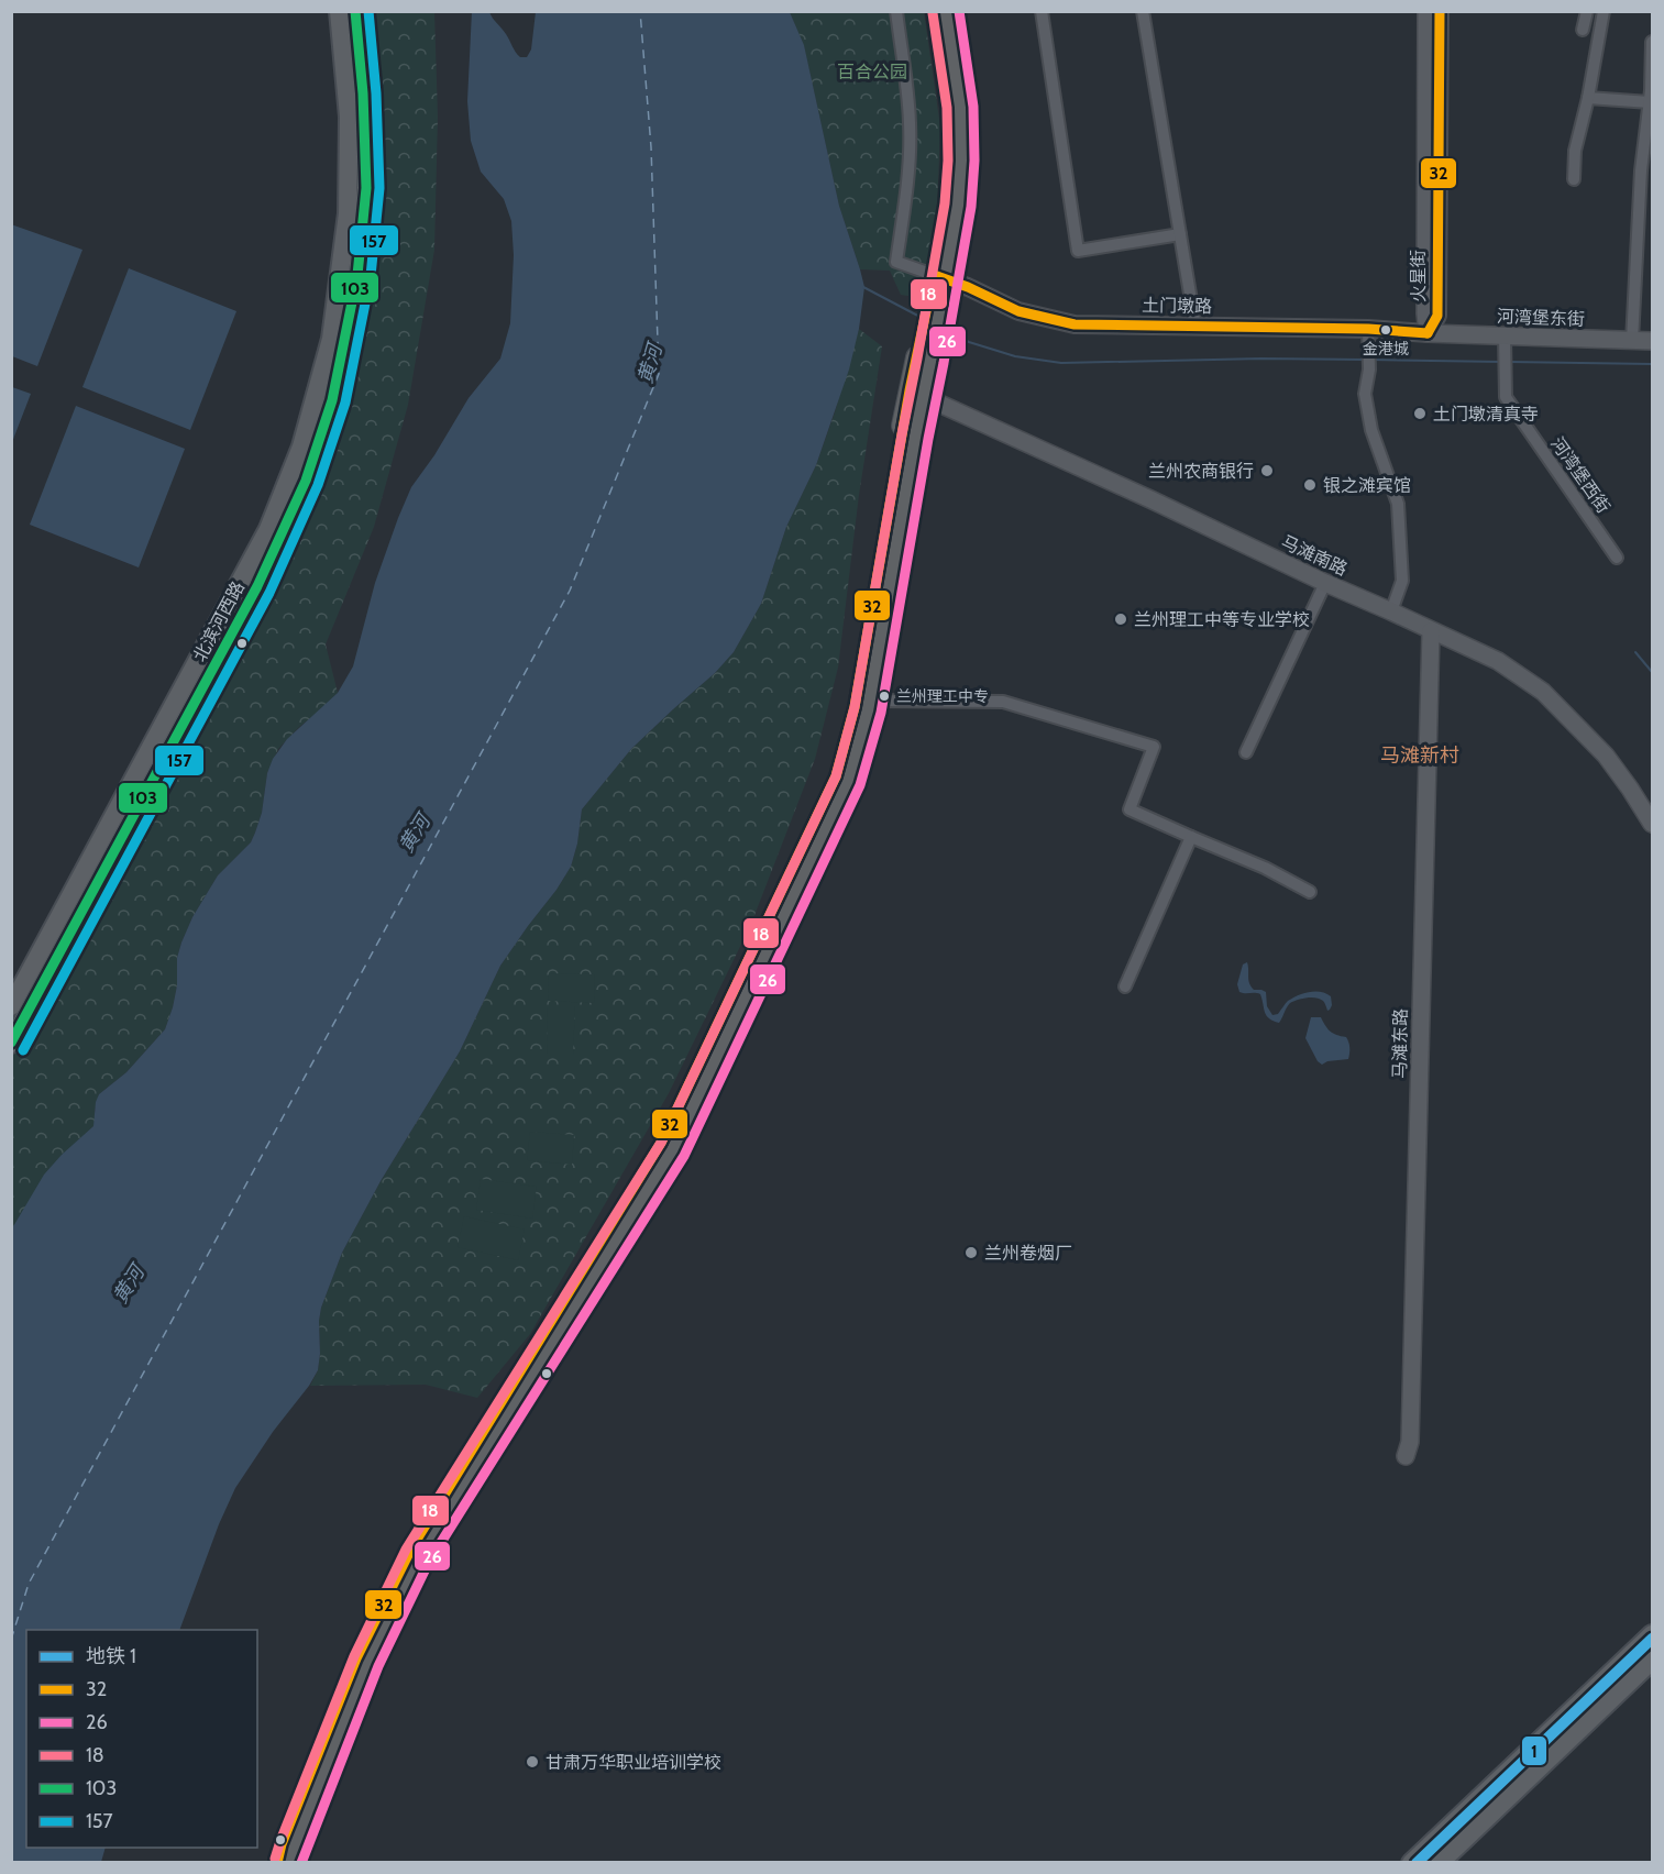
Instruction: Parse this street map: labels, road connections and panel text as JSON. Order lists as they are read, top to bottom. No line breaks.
{"streets":{"main road":["火星街","土门墩路","河湾堡东街","马滩南路","北滨河西路","马滩东路"],"street":["河湾堡西街"]},"crossings":[["火星街","土门墩路"],["火星街","河湾堡东街"],["土门墩路","河湾堡东街"],["河湾堡东街","河湾堡西街"],["马滩南路","马滩东路"]],"districts":["马滩新村"],"water":["黄河"],"parks":["百合公园"],"places":["金港城","土门墩清真寺","兰州农商银行","银之滩宾馆","兰州理工中等专业学校","兰州理工中专","兰州卷烟厂","甘肃万华职业培训学校"],"lines":["transit line 32","transit line 26","transit line 103","transit line 157","transit line 18","metro line 1"],"legend":["地铁 1","32","26","18","103","157"]}
